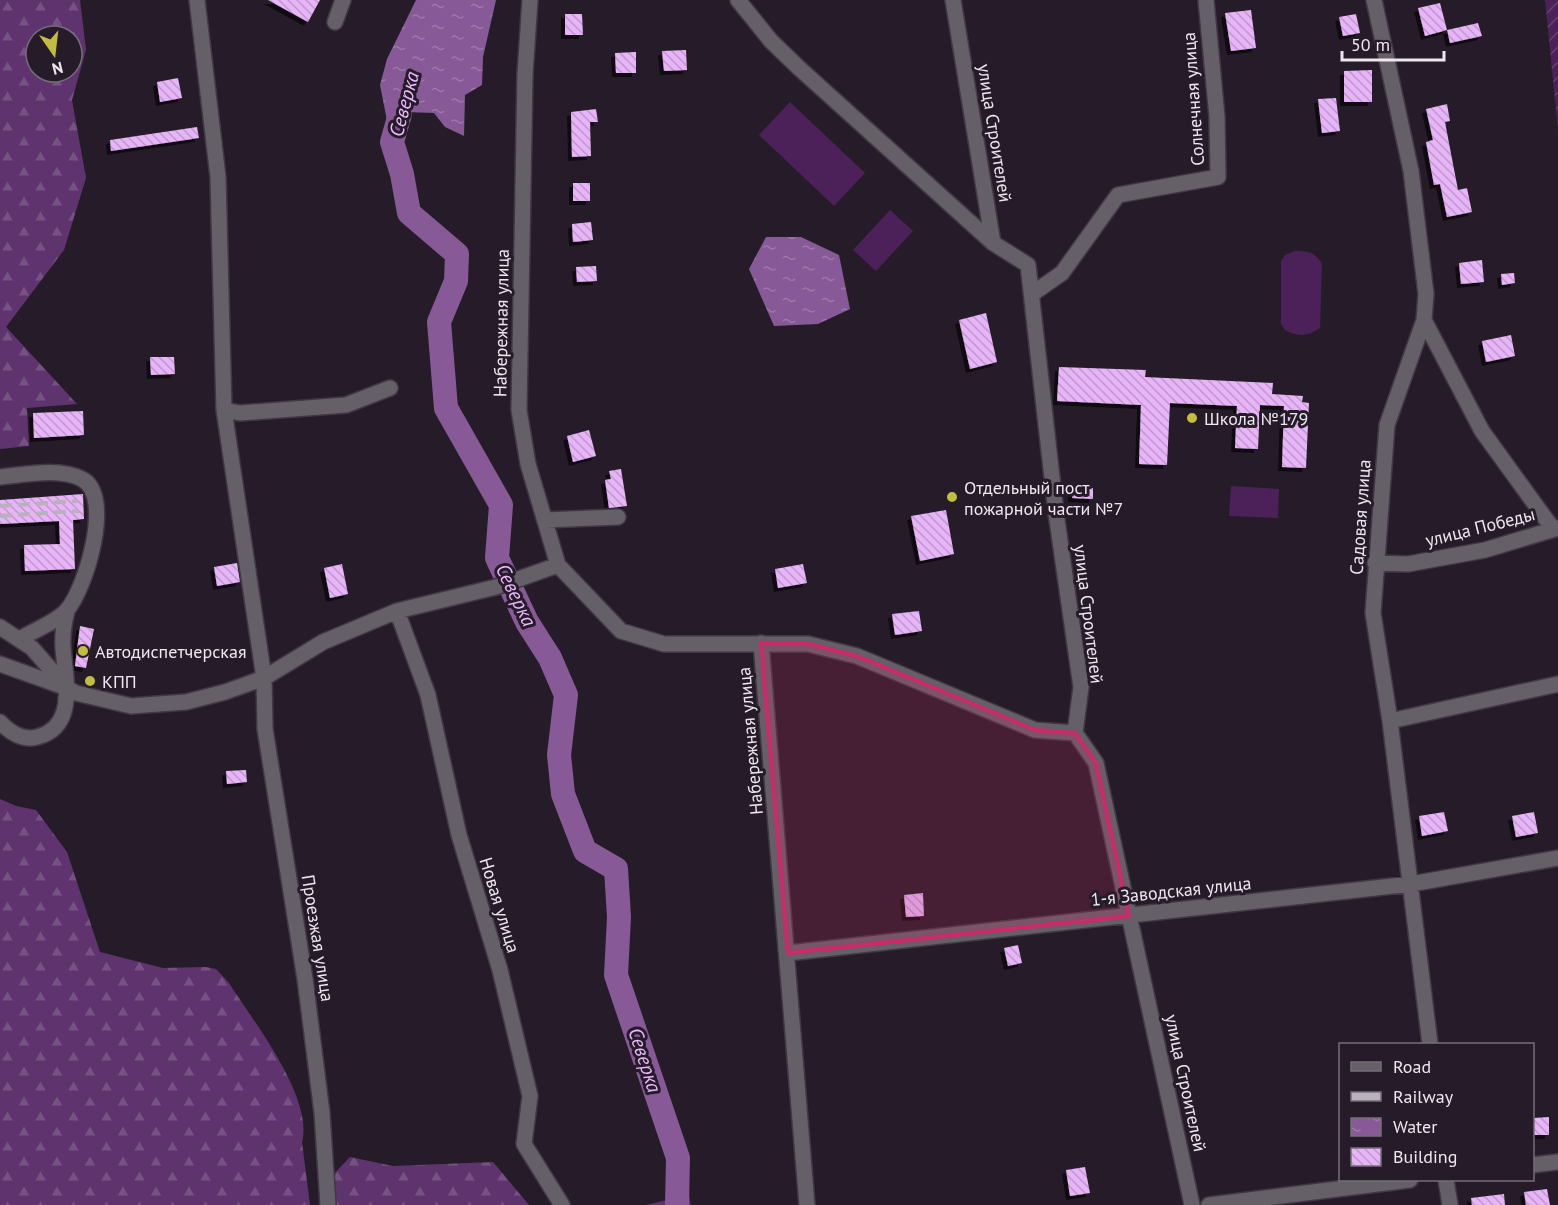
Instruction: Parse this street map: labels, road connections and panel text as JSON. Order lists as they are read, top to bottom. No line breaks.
{"streets":{"street":["Солнечная улица","улица Строителей","Набережная улица","Садовая улица","улица Победы","1-я Заводская улица","Новая улица","Проезжая улица"]},"crossings":[["Солнечная улица","улица Строителей"],["улица Строителей","1-я Заводская улица"],["Набережная улица","1-я Заводская улица"],["Садовая улица","улица Победы"],["Садовая улица","1-я Заводская улица"]],"water":["Северка"],"places":["Школа №179","Отдельный пост пожарной части №7","Автодиспетчерская","КПП"],"legend":["Road","Railway","Water","Building"],"scale_bar":"50 m","north":"bottom"}
